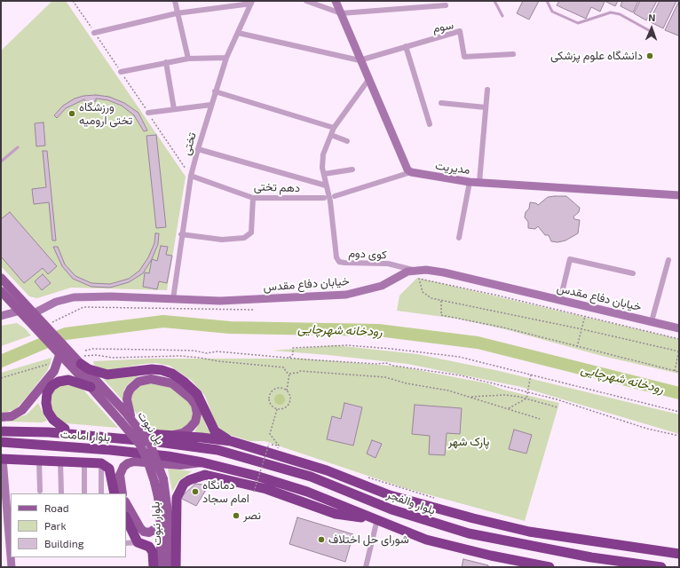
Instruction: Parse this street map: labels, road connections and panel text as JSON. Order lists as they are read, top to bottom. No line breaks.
{"streets":{"highway":["بلوار امامت","بلوار والفجر"],"main road":["پل نبوت","بلوار نبوت"],"street":["سوم","تختی","مدیریت","دهم تختی","کوی دوم","خیابان دفاع مقدس"]},"crossings":[["تختی","دهم تختی"],["تختی","خیابان دفاع مقدس"],["مدیریت","دهم تختی"],["دهم تختی","کوی دوم"],["کوی دوم","خیابان دفاع مقدس"],["خیابان دفاع مقدس","پل نبوت"],["پل نبوت","بلوار نبوت"],["بلوار امامت","بلوار والفجر"]],"water":["رودخانه شهرچایی"],"parks":["پارک شهر"],"places":["دانشگاه علوم پزشکی","ورزشگاه تختی ارومیه","دمانگاه امام سجاد","نصر","شورای حل اختلاف"],"legend":["Road","Park","Building"],"north":"top"}
